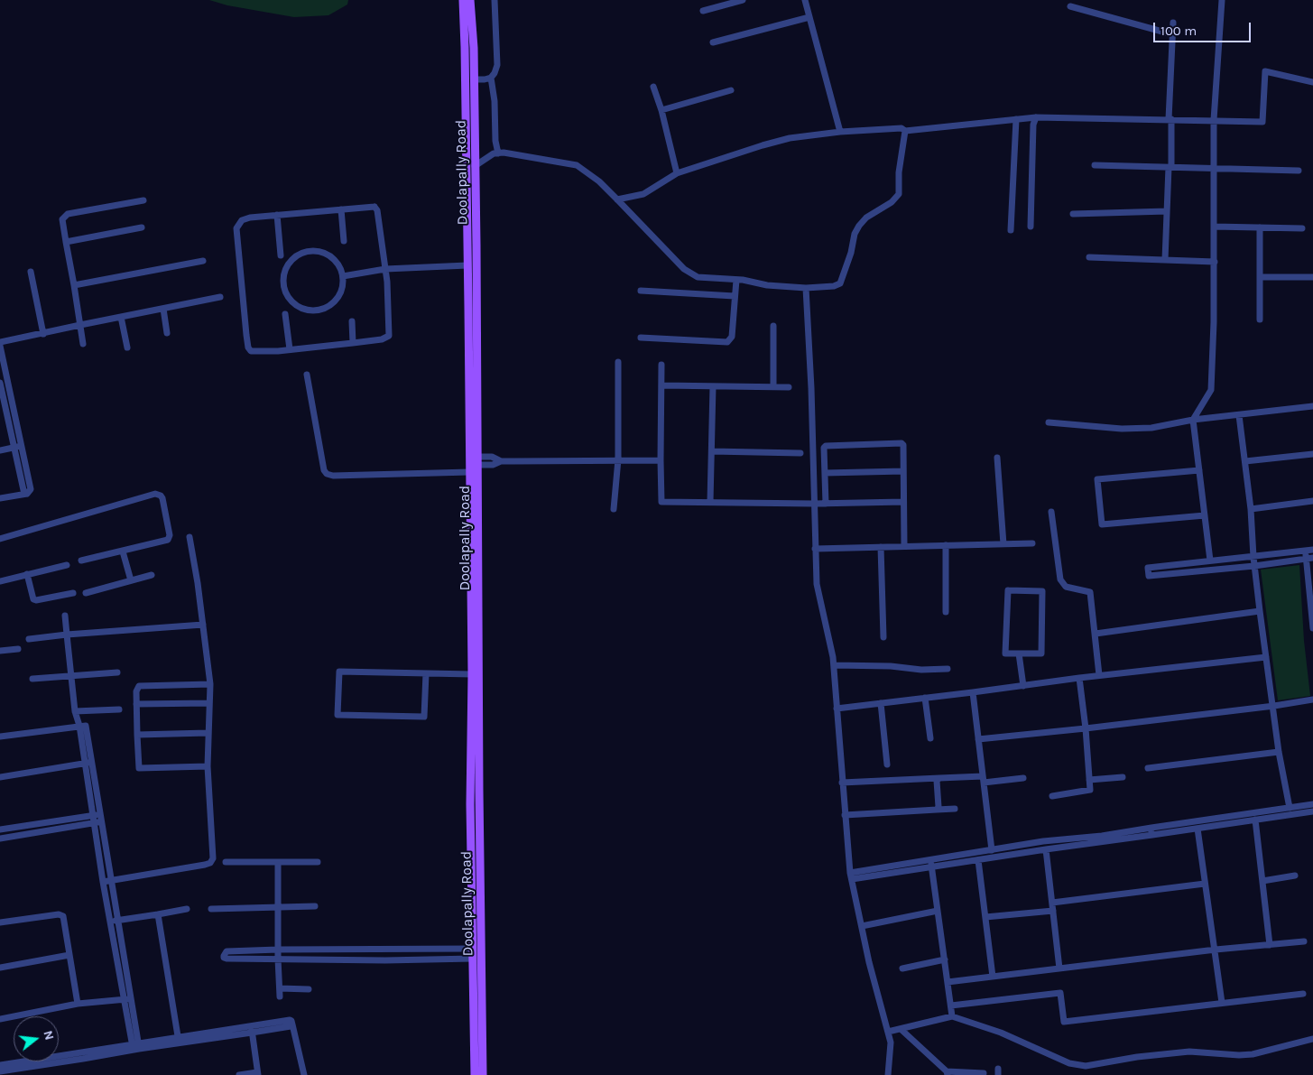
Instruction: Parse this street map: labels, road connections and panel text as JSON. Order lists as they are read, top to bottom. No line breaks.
{"streets":{"main road":["Doolapally Road"]},"scale_bar":"100 m","north":"right"}
